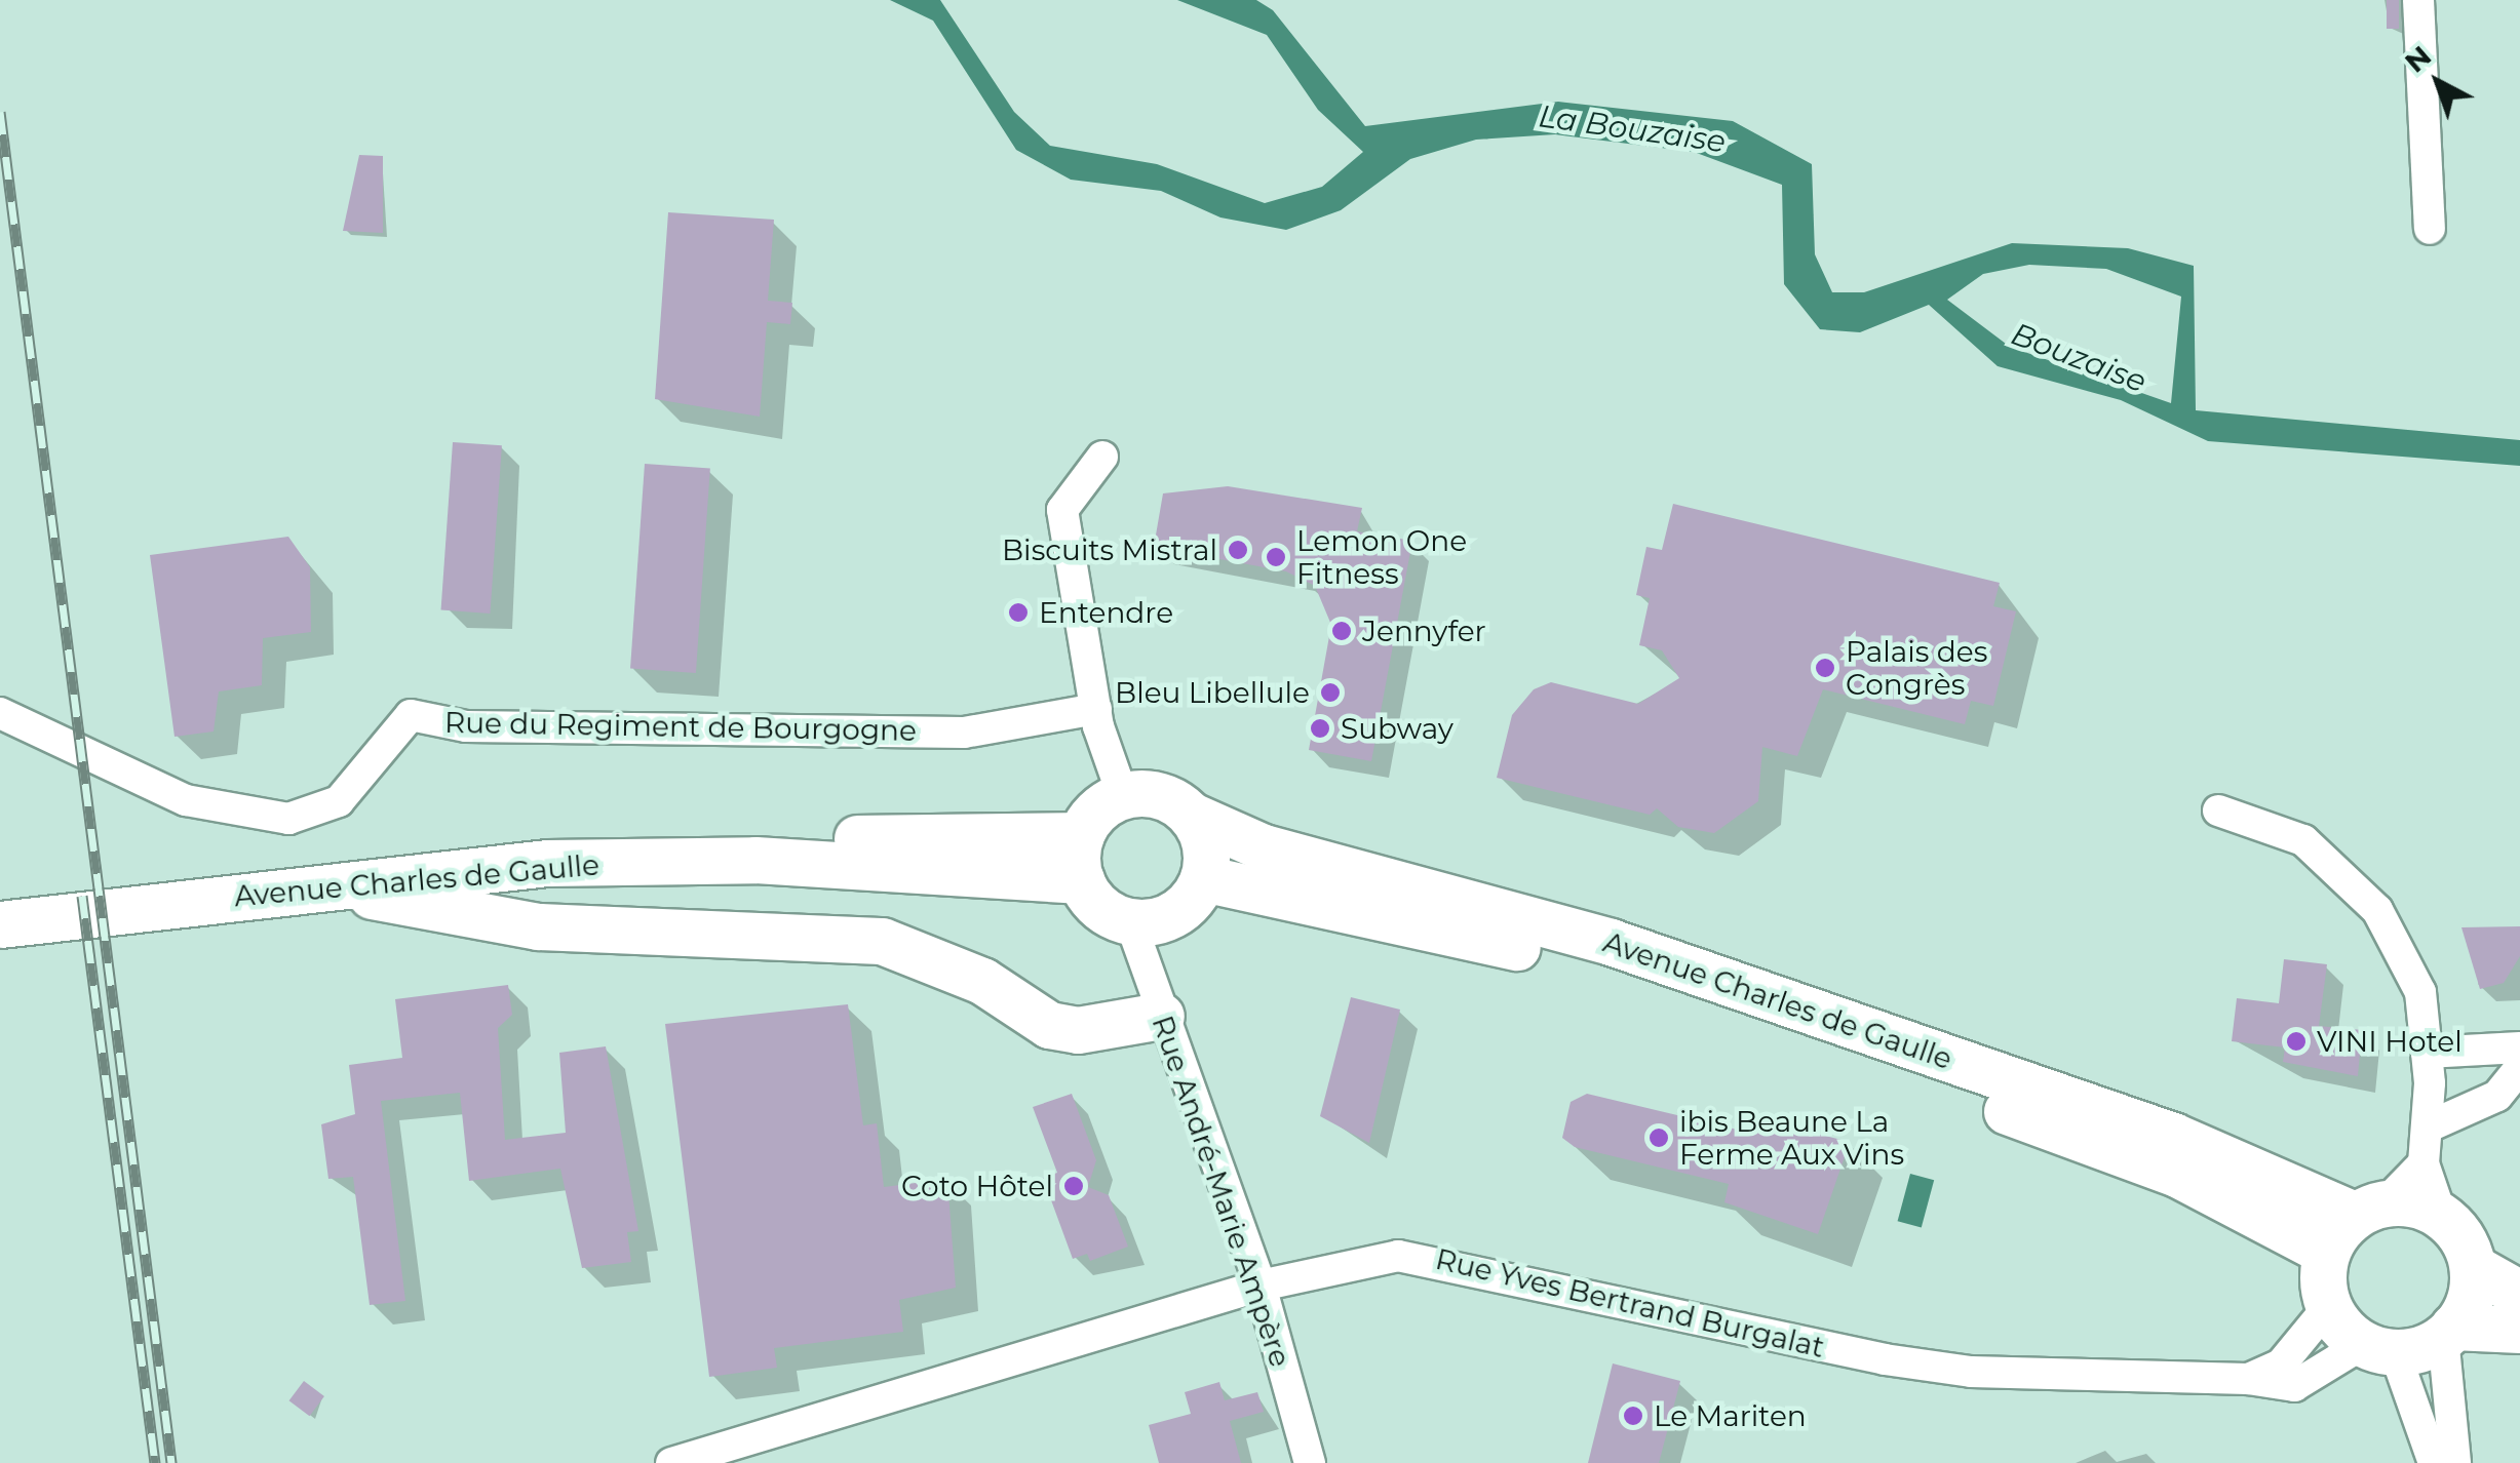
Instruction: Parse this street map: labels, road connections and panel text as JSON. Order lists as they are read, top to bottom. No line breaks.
{"streets":{"main road":["Avenue Charles de Gaulle"],"street":["Rue du Regiment de Bourgogne","Rue André-Marie Ampère","Rue Yves Bertrand Burgalat"]},"crossings":[["Avenue Charles de Gaulle","Rue André-Marie Ampère"],["Avenue Charles de Gaulle","Rue Yves Bertrand Burgalat"],["Rue André-Marie Ampère","Rue Yves Bertrand Burgalat"]],"water":["La Bouzaise","Bouzaise"],"places":["Biscuits Mistral","Lemon One Fitness","Entendre","Jennyfer","Palais des Congrès","Bleu Libellule","Subway","VINI Hotel","ibis Beaune La Ferme Aux Vins","Coto Hôtel","Le Mariten"],"north":"top left"}
